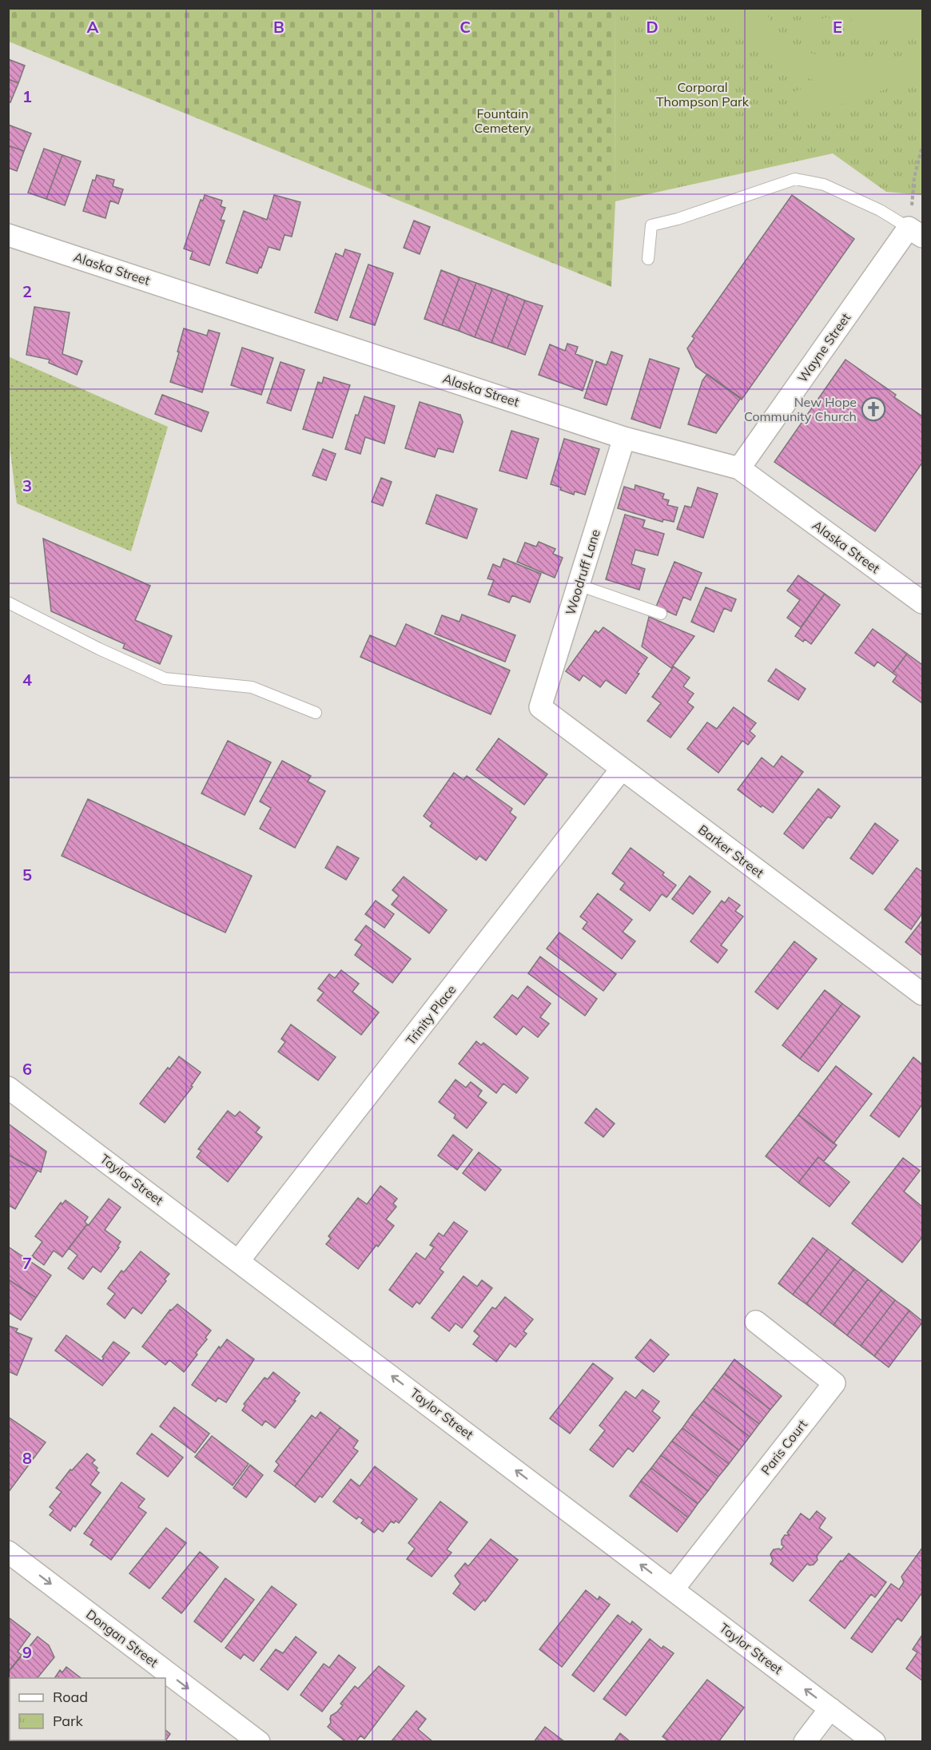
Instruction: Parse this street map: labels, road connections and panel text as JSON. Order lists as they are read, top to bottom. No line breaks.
{"streets":{"street":["Alaska Street","Wayne Street","Woodruff Lane","Barker Street","Trinity Place","Taylor Street","Paris Court","Dongan Street"]},"crossings":[["Alaska Street","Wayne Street"],["Alaska Street","Woodruff Lane"],["Woodruff Lane","Barker Street"],["Barker Street","Trinity Place"],["Trinity Place","Taylor Street"],["Taylor Street","Paris Court"]],"one_way":["Taylor Street","Dongan Street"],"parks":["Corporal Thompson Park","Fountain Cemetery"],"places":{"church":["New Hope Community Church"]},"legend":["Road","Park"],"grid":{"columns":["A","B","C","D","E"],"rows":["1","2","3","4","5","6","7","8","9"]}}
